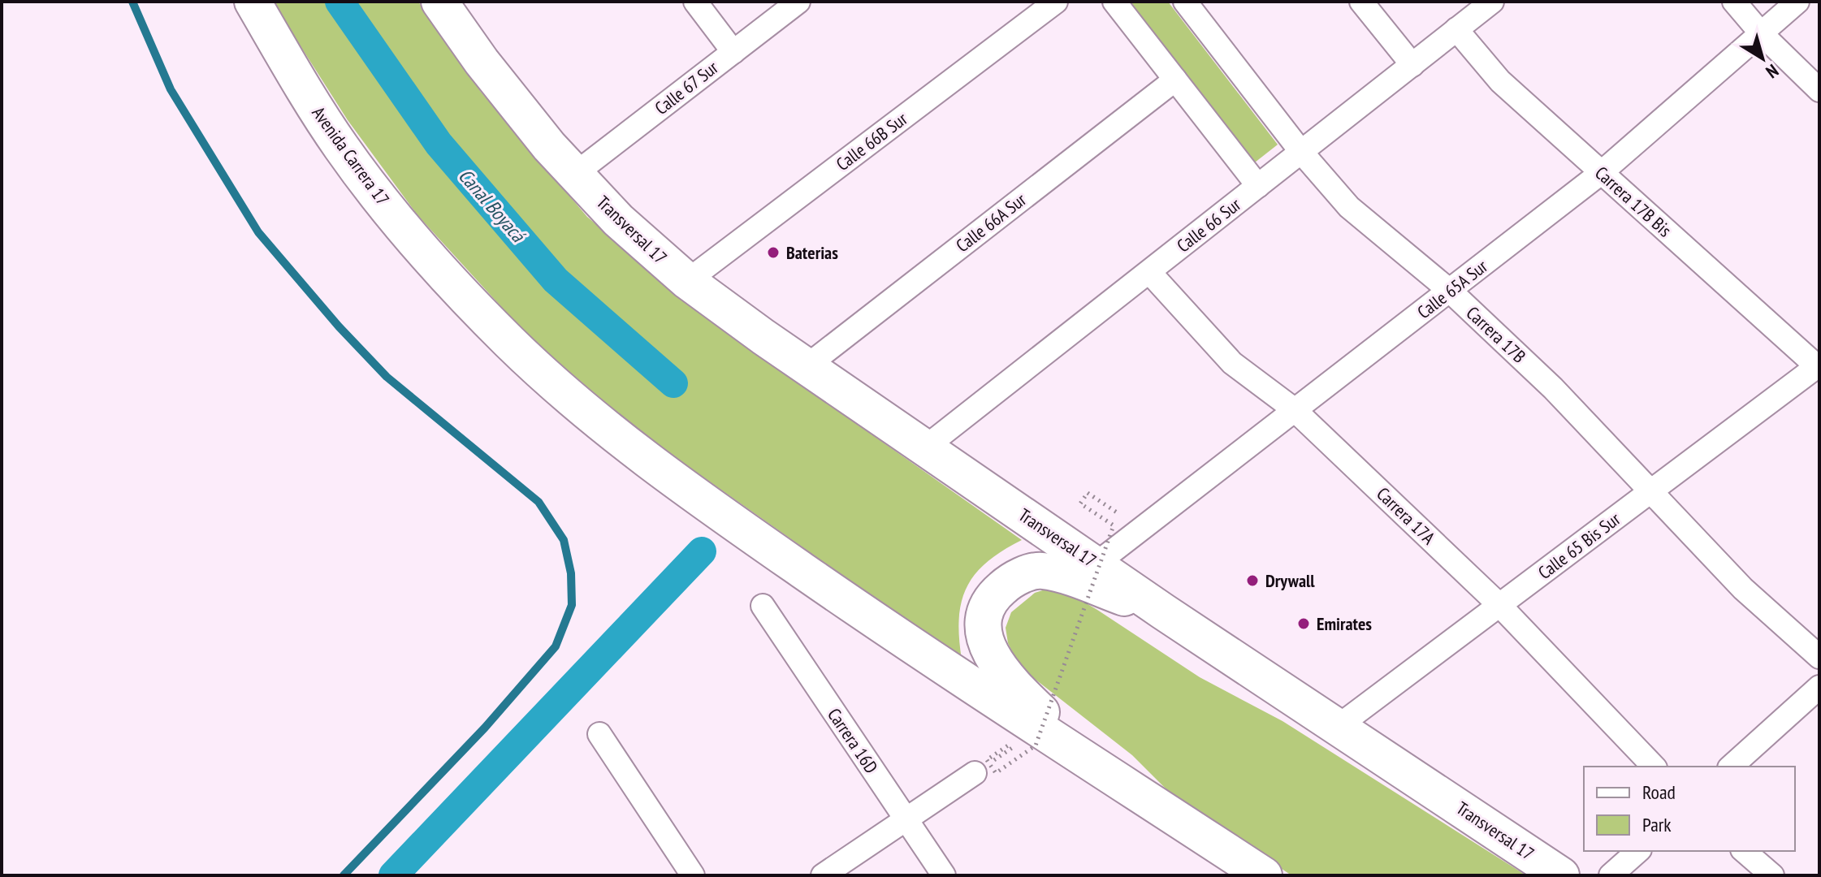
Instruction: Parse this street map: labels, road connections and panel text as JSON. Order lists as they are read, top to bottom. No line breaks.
{"streets":{"highway":["Avenida Carrera 17","Transversal 17"],"street":["Calle 67 Sur","Calle 66B Sur","Carrera 17B Bis","Calle 66A Sur","Calle 66 Sur","Calle 65A Sur","Carrera 17B","Carrera 17A","Calle 65 Bis Sur","Carrera 16D"]},"crossings":[["Calle 67 Sur","Transversal 17"],["Calle 66B Sur","Transversal 17"],["Carrera 17B Bis","Calle 66 Sur"],["Carrera 17B Bis","Calle 65A Sur"],["Carrera 17B Bis","Calle 65 Bis Sur"],["Calle 66A Sur","Transversal 17"],["Calle 66 Sur","Transversal 17"],["Calle 66 Sur","Carrera 17B"],["Calle 66 Sur","Carrera 17A"],["Transversal 17","Calle 65A Sur"],["Transversal 17","Calle 65 Bis Sur"],["Calle 65A Sur","Carrera 17B"],["Calle 65A Sur","Carrera 17A"],["Carrera 17B","Calle 65 Bis Sur"],["Carrera 17A","Calle 65 Bis Sur"]],"water":["Canal Boyacá"],"places":["Baterias","Drywall","Emirates"],"legend":["Road","Park"],"north":"bottom right"}
